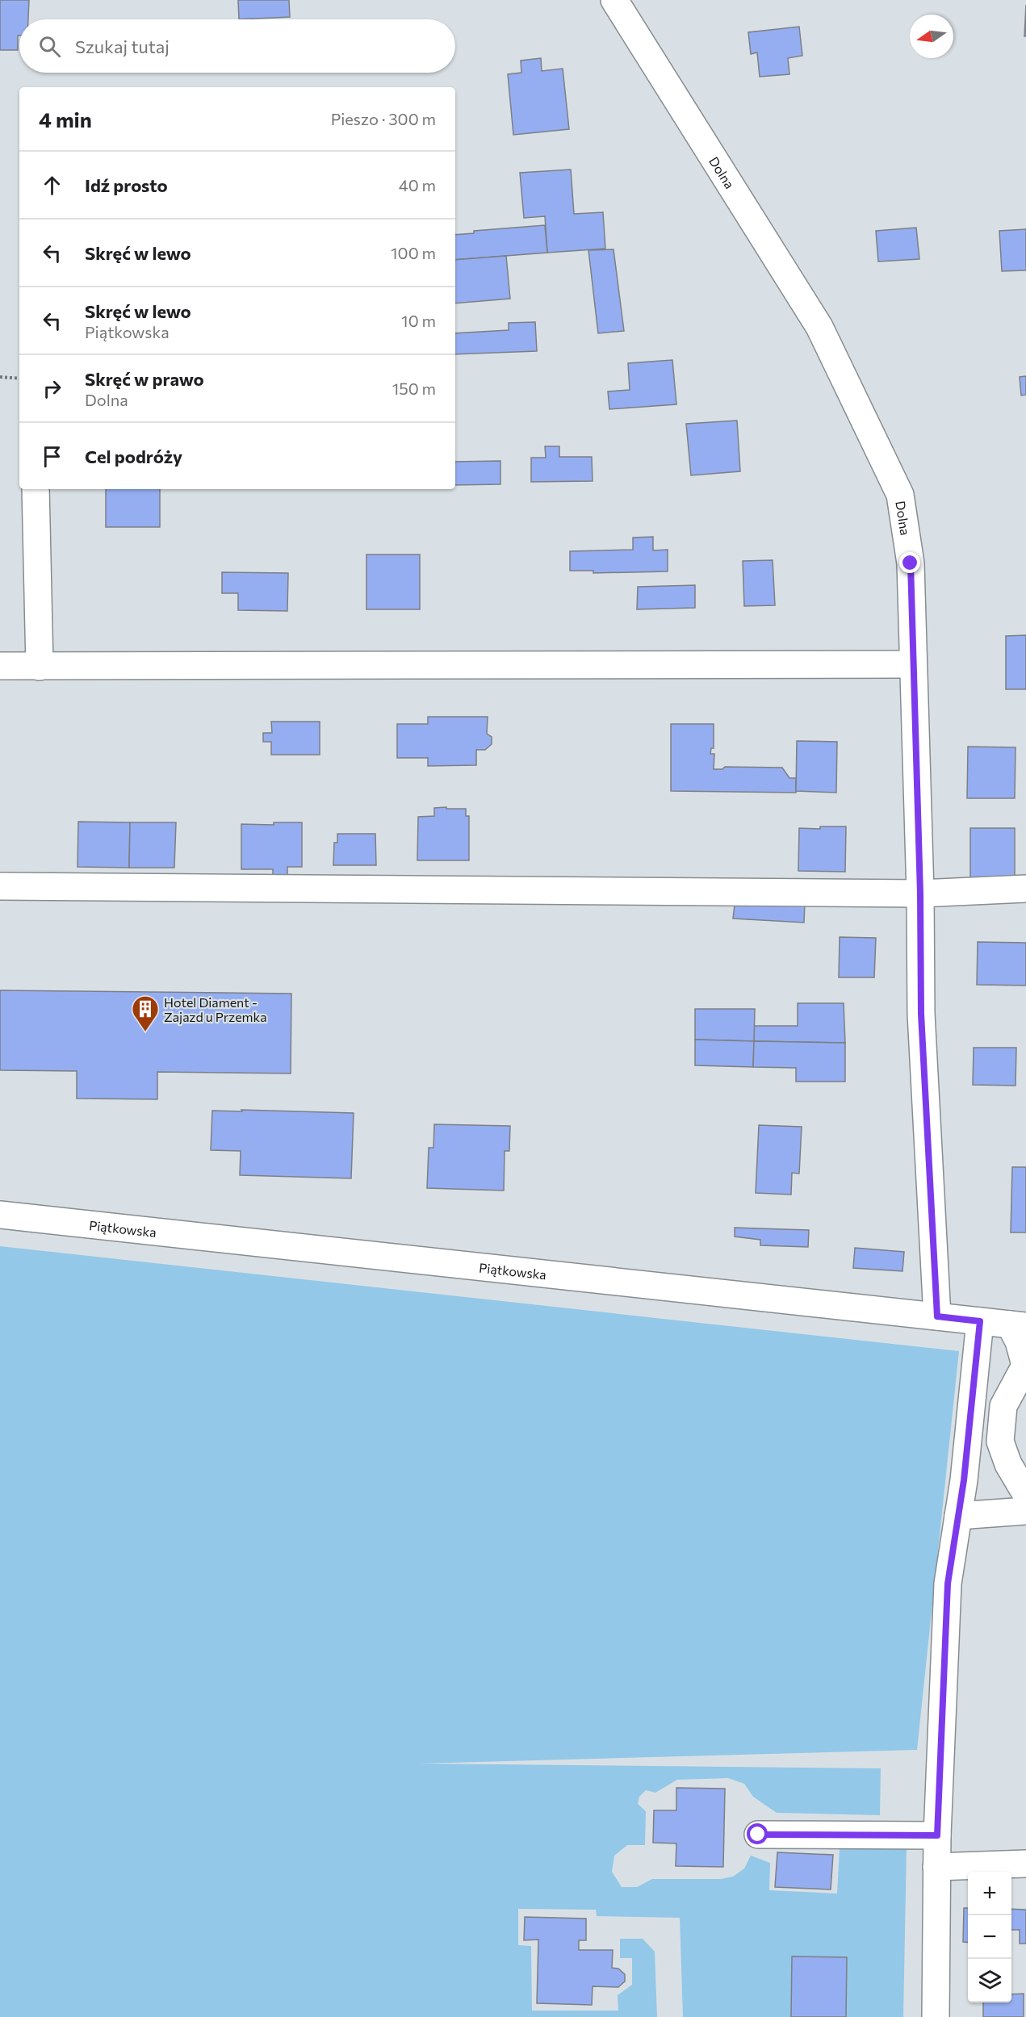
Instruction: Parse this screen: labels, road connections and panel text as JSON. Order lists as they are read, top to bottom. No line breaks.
{"streets":{"street":["Dolna","Piątkowska"]},"crossings":[["Dolna","Piątkowska"]],"places":{"building":["Hotel Diament - Zajazd u Przemka"]},"north":"left","page":{"search":"Szukaj tutaj","heading":["4 min","Pieszo · 300 m"],"list":[["Idź prosto","40 m"],["Skręć w lewo","100 m"],["Skręć w lewo","Piątkowska","10 m"],["Skręć w prawo","Dolna","150 m"],"Cel podróży"],"map_buttons":["+","−"]}}
